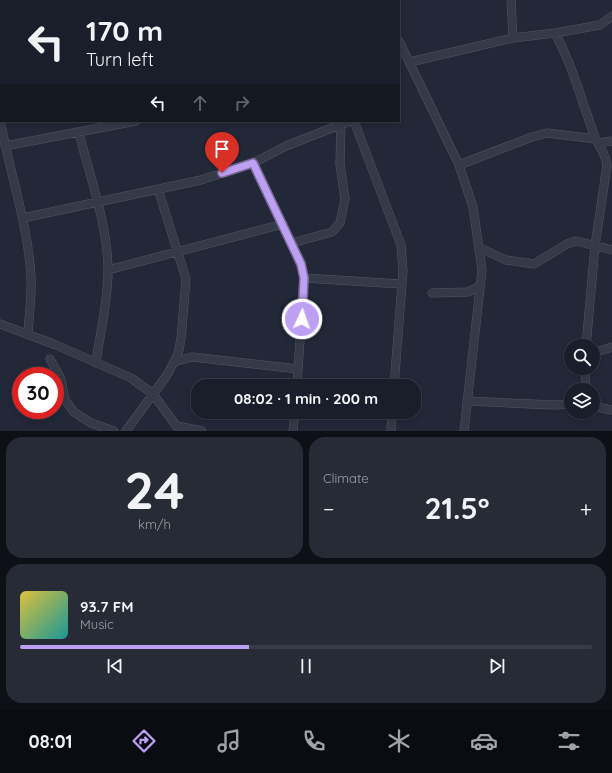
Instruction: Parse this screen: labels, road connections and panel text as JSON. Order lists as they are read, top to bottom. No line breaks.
{"page":{"turn":["170 m","Turn left"],"limit":"30","trip":"08:02 · 1 min · 200 m","tile":[["24","km/h"],"Climate"],"heat":["−","21.5°","+"],"song":["93.7 FM","Music"],"tabs":"08:01"}}
